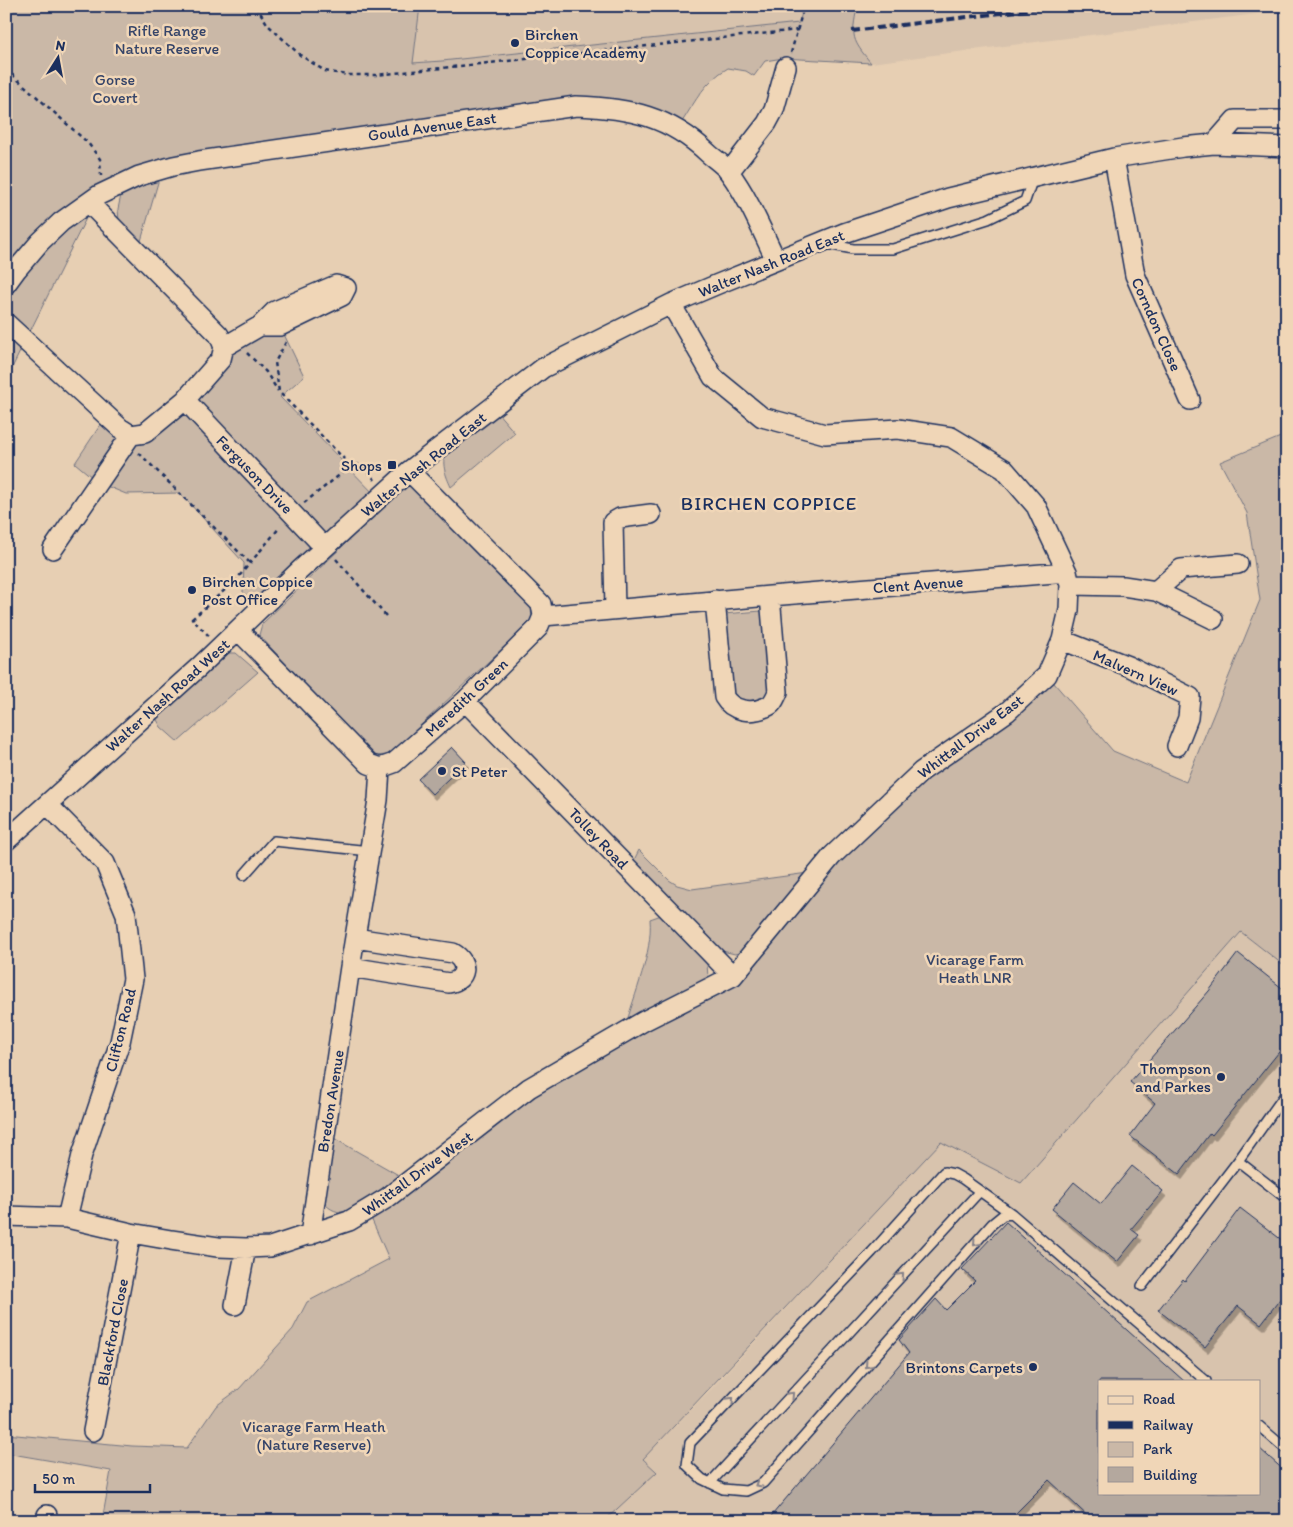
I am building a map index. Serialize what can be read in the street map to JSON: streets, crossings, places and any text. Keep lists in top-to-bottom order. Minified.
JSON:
{"streets":{"street":["Gould Avenue East","Walter Nash Road East","Corndon Close","Ferguson Drive","Clent Avenue","Malvern View","Walter Nash Road West","Meredith Green","Whittall Drive East","Tolley Road","Clifton Road","Bredon Avenue","Whittall Drive West","Blackford Close"]},"crossings":[["Gould Avenue East","Walter Nash Road East"],["Walter Nash Road East","Corndon Close"],["Walter Nash Road East","Ferguson Drive"],["Walter Nash Road East","Walter Nash Road West"],["Walter Nash Road East","Whittall Drive East"],["Ferguson Drive","Walter Nash Road West"],["Clent Avenue","Meredith Green"],["Clent Avenue","Whittall Drive East"],["Malvern View","Whittall Drive East"],["Walter Nash Road West","Clifton Road"],["Meredith Green","Tolley Road"],["Meredith Green","Bredon Avenue"],["Whittall Drive East","Tolley Road"],["Whittall Drive East","Whittall Drive West"],["Tolley Road","Whittall Drive West"],["Clifton Road","Whittall Drive West"],["Bredon Avenue","Whittall Drive West"],["Whittall Drive West","Blackford Close"]],"districts":["BIRCHEN COPPICE"],"parks":["Rifle Range Nature Reserve","Gorse Covert","Vicarage Farm Heath LNR","Vicarage Farm Heath (Nature Reserve)"],"places":{"other":["Birchen Coppice Academy","Birchen Coppice Post Office","St Peter","Thompson and Parkes","Brintons Carpets"],"transit":["Shops"]},"legend":["Road","Railway","Park","Building"],"scale_bar":"50 m","north":"top"}
